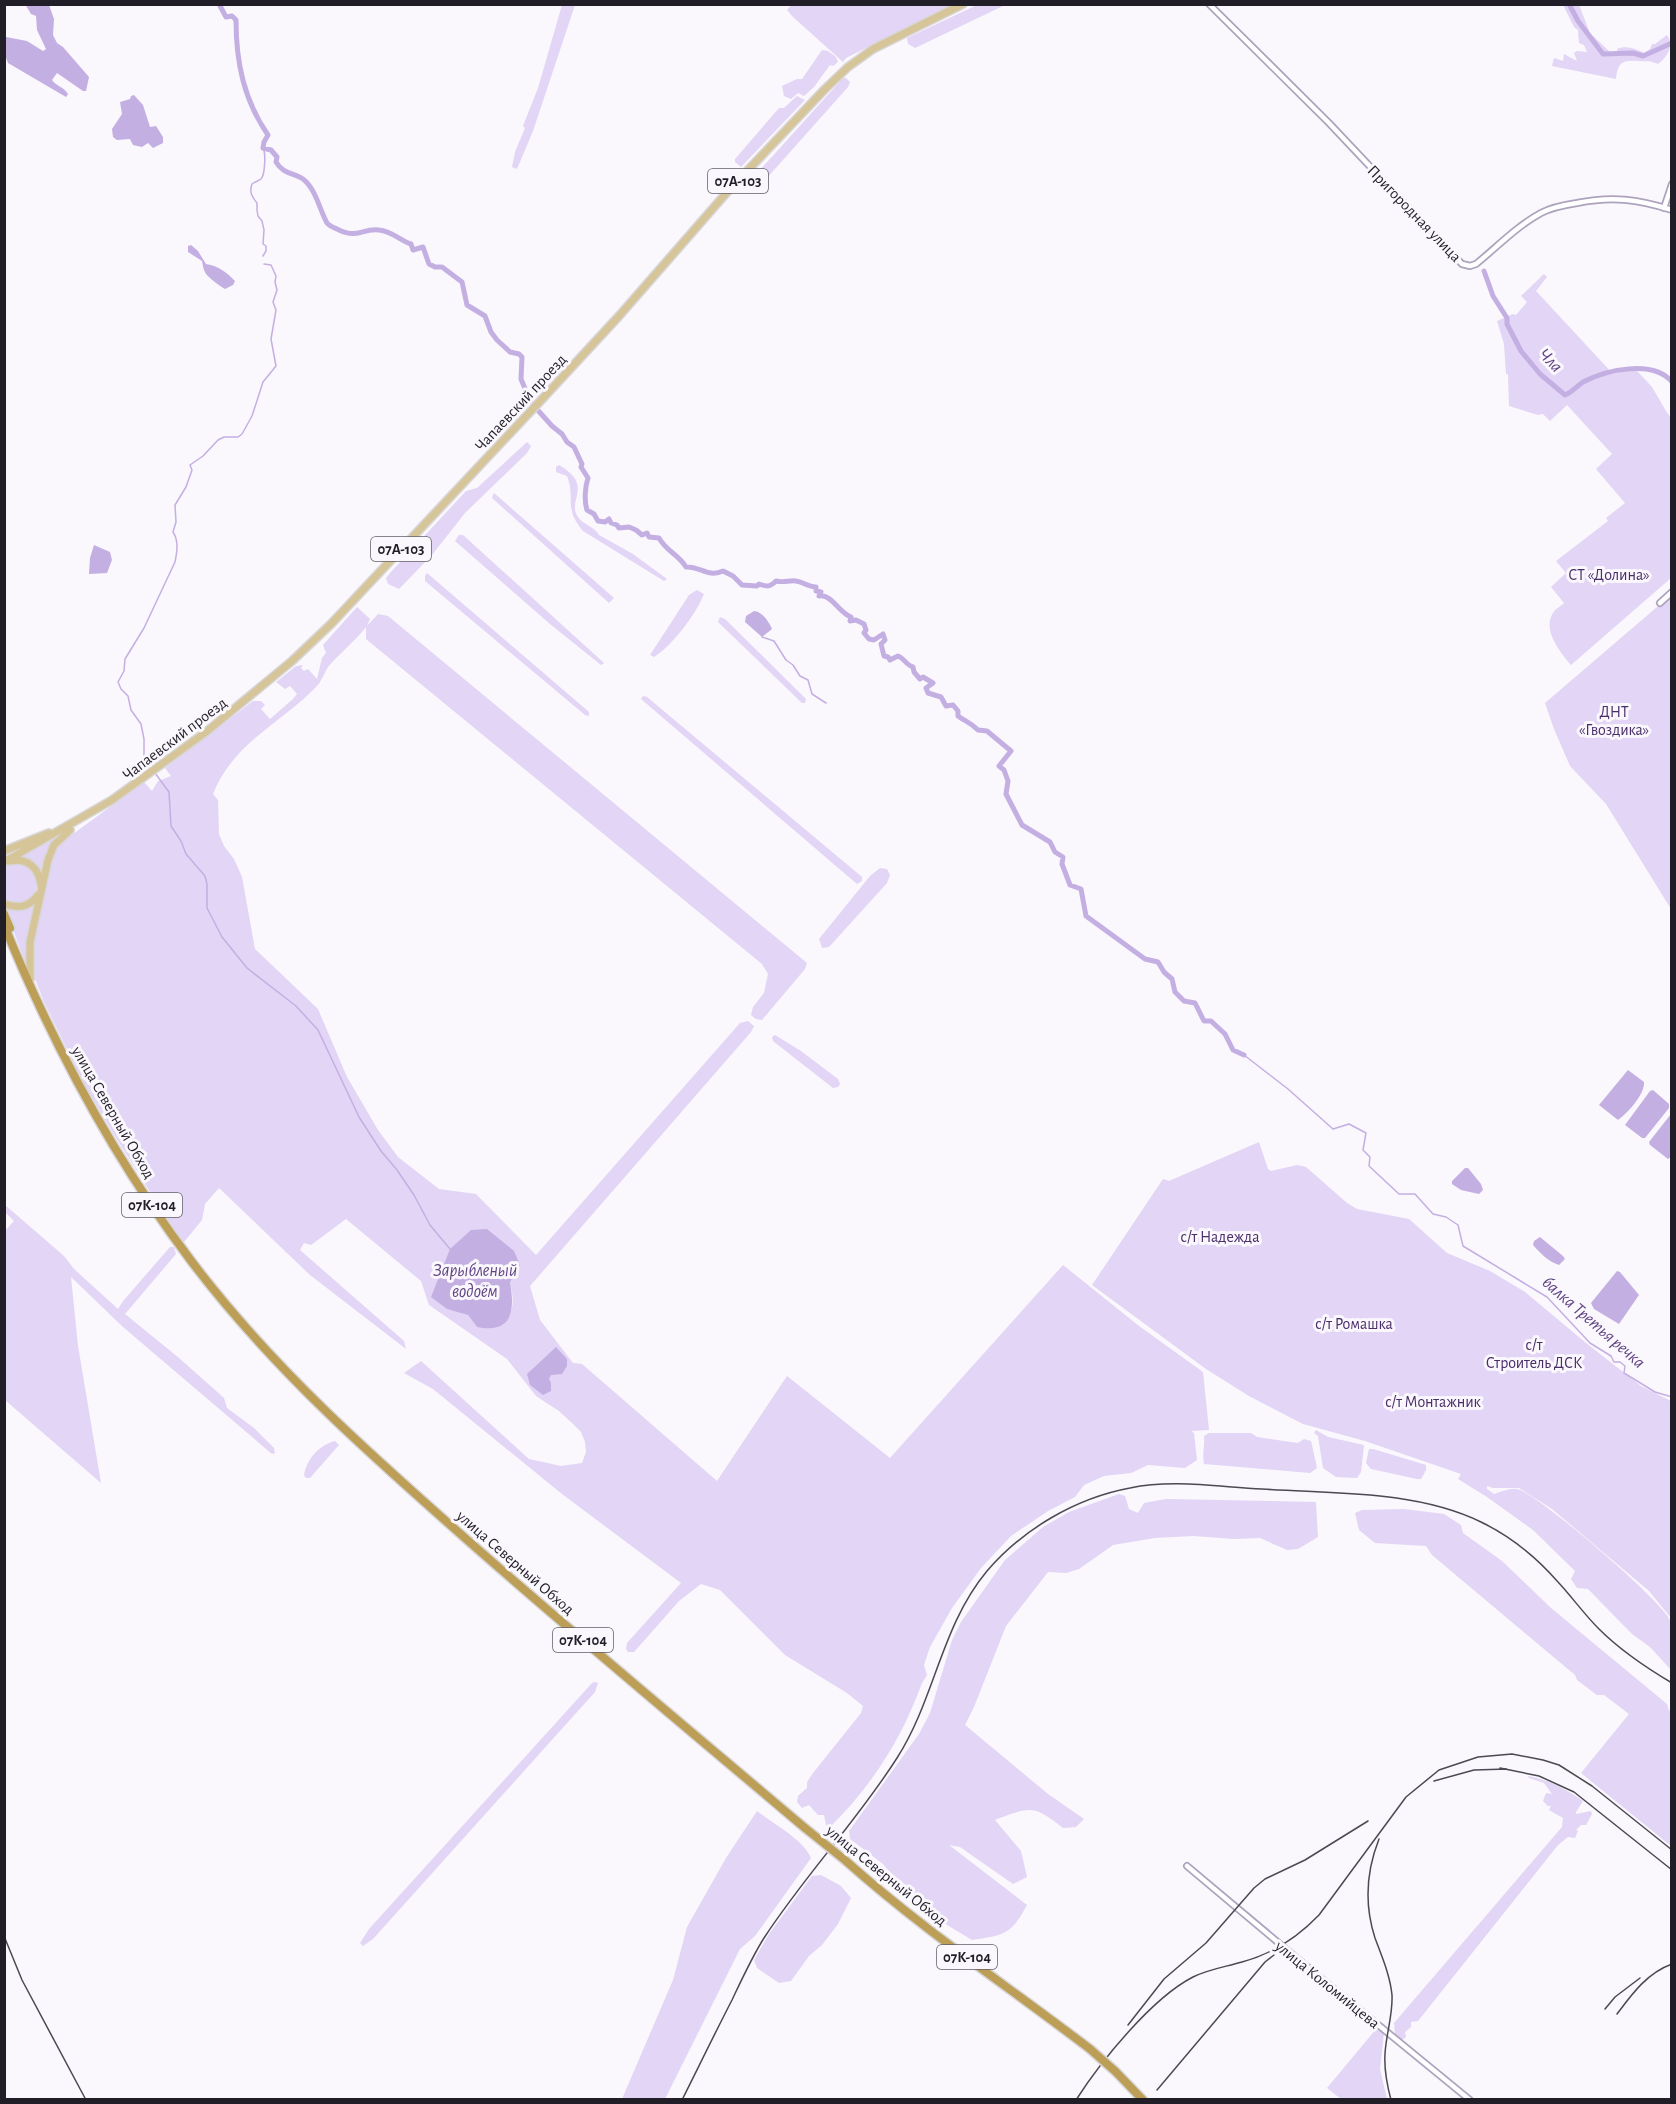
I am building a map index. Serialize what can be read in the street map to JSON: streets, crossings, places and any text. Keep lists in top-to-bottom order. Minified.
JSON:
{"streets":{"highway":["улица Северный Обход","07К-104"],"main road":["07А-103","Чапаевский проезд"],"street":["Пригородная улица","улица Коломийцева"]},"crossings":[["07А-103","Чапаевский проезд"],["улица Северный Обход","07К-104"]],"water":["Чла","Зарыбленый водоём","балка Третья речка"],"parks":["СТ «Долина»","ДНТ «Гвоздика»","с/т Надежда","с/т Ромашка","с/т Строитель ДСК","с/т Монтажник"]}
